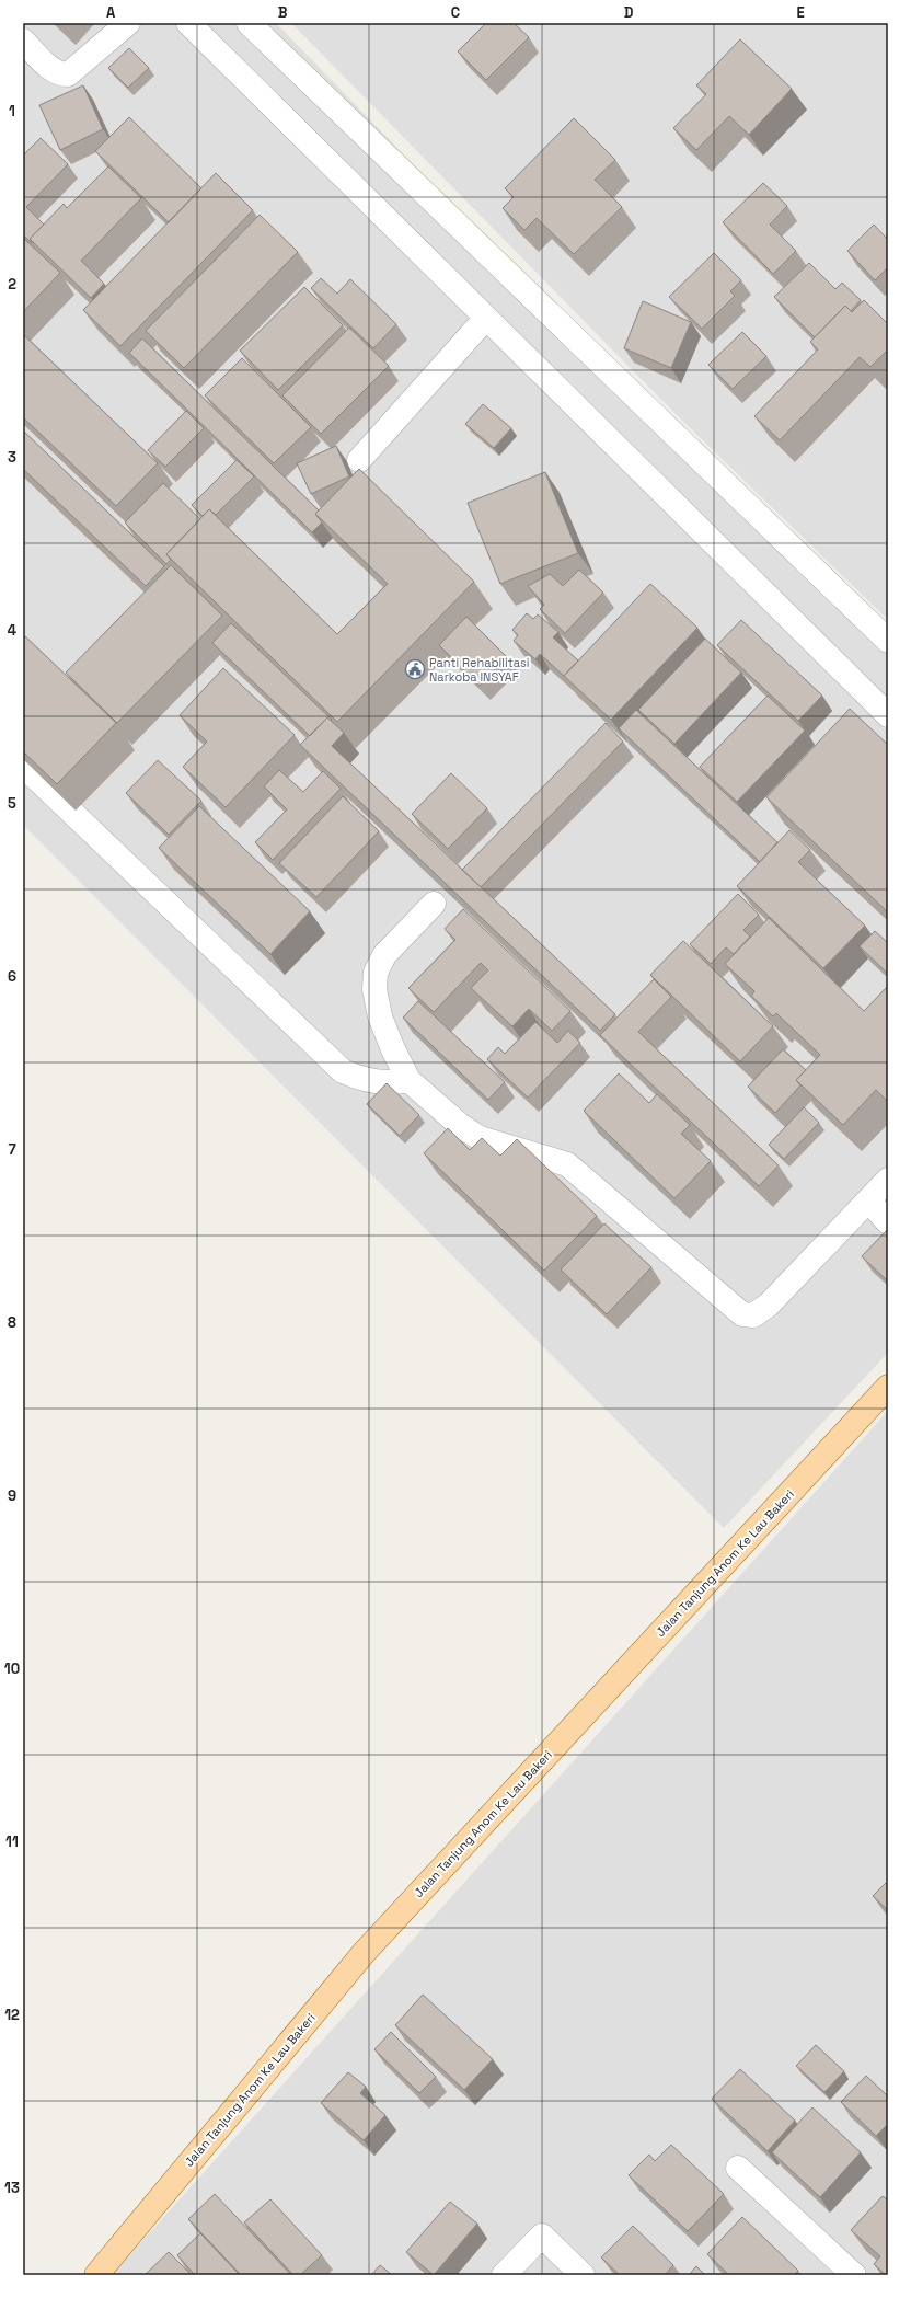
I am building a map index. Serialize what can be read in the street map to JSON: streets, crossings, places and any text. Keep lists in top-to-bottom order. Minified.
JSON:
{"streets":{"main road":["Jalan Tanjung Anom Ke Lau Bakeri"]},"places":{"public building":["Panti Rehabilitasi Narkoba INSYAF"]},"grid":{"columns":["A","B","C","D","E"],"rows":["1","2","3","4","5","6","7","8","9","10","11","12","13"]}}
